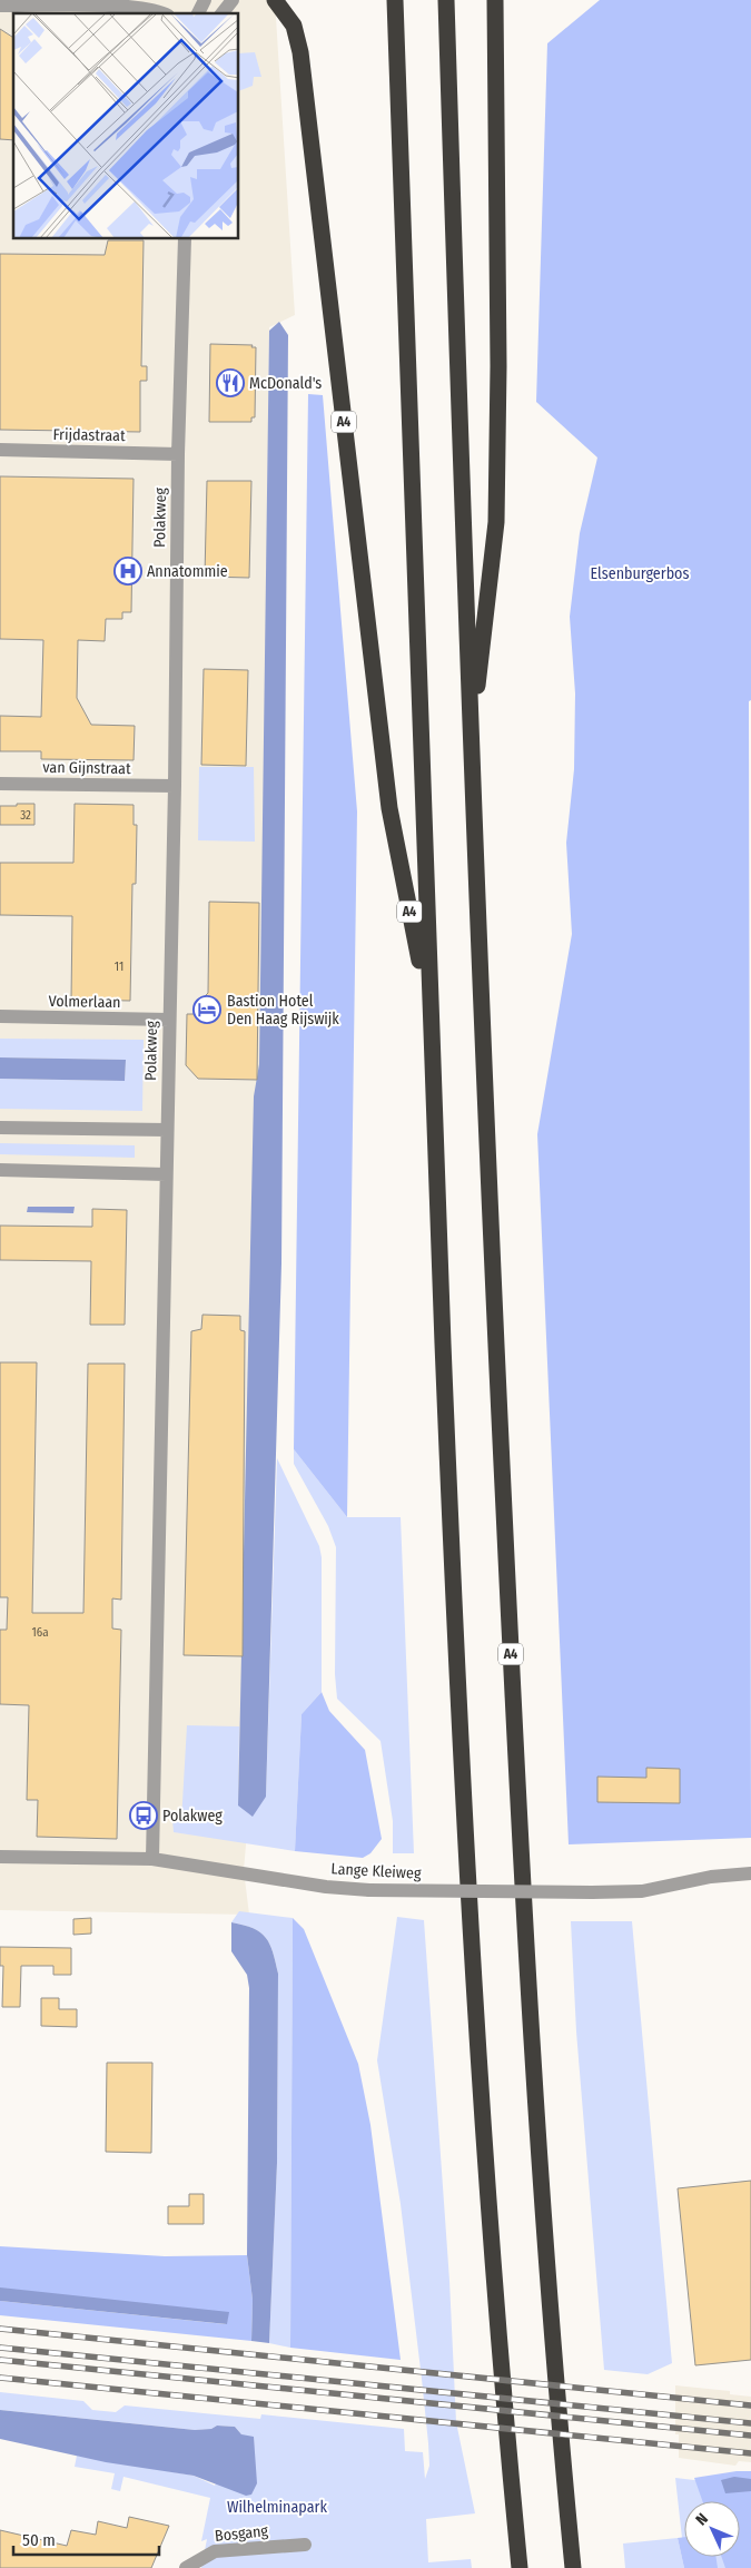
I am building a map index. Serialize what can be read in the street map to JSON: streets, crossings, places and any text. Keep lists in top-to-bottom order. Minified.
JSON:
{"streets":{"highway":["A4"],"street":["Frijdastraat","Polakweg","van Gijnstraat","Volmerlaan","Lange Kleiweg","Bosgang"]},"crossings":[["Frijdastraat","Polakweg"],["Polakweg","van Gijnstraat"],["Polakweg","Volmerlaan"],["Polakweg","Lange Kleiweg"]],"parks":["Elsenburgerbos","Wilhelminapark"],"places":{"restaurant":["McDonald's"],"hospital":["Annatommie"],"hotel":["Bastion Hotel Den Haag Rijswijk"],"bus stop":["Polakweg"]},"house_numbers":["32","11","16a"],"scale_bar":"50 m","north":"top left"}
